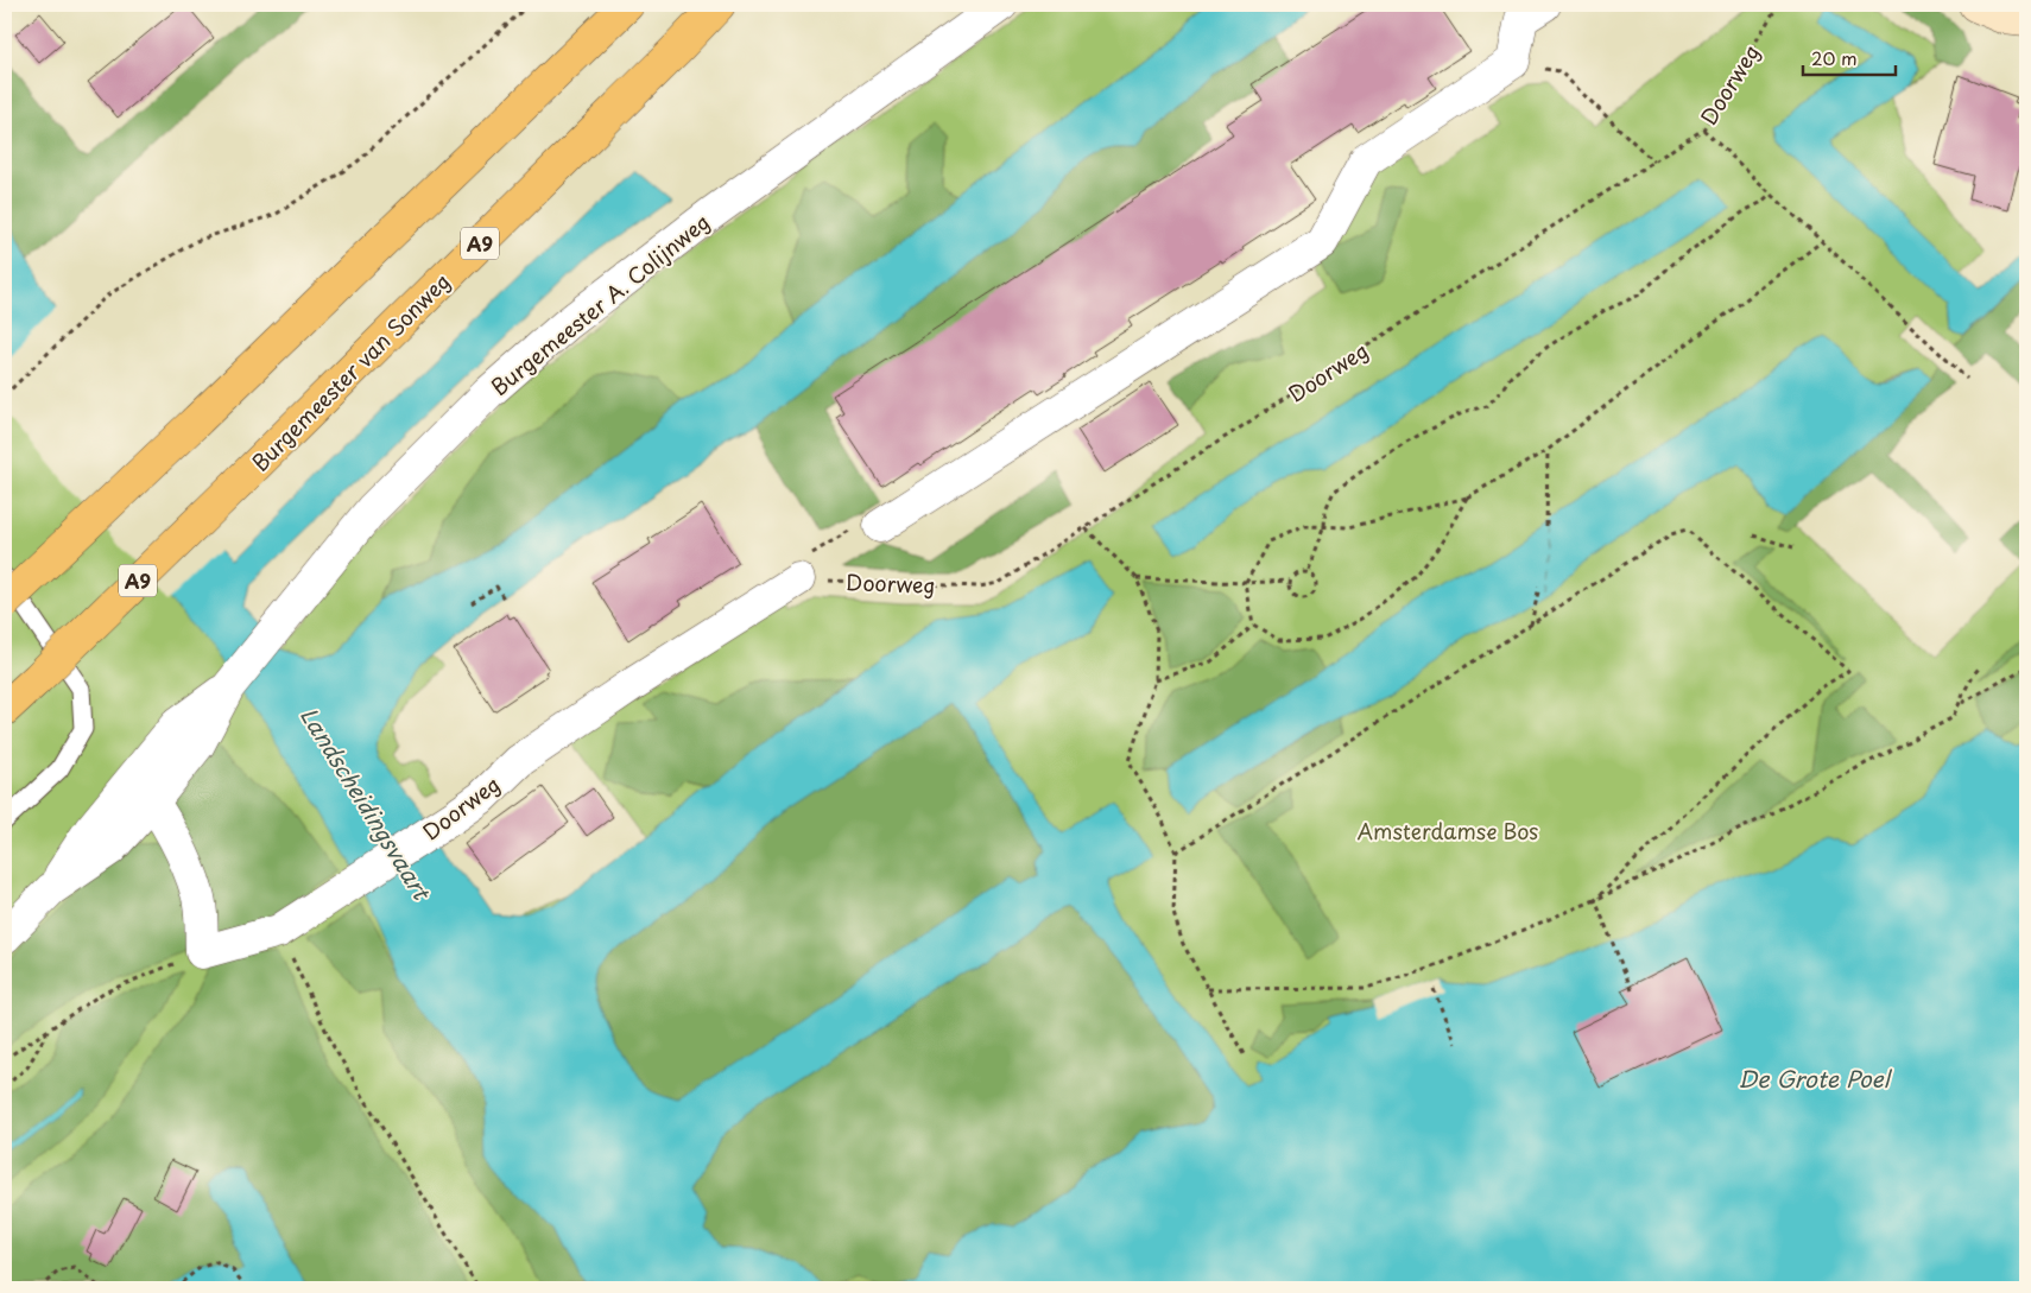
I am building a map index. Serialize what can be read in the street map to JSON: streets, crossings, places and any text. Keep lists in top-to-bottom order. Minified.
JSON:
{"streets":{"highway":["A9","Burgemeester van Sonweg"],"street":["Doorweg","Burgemeester A. Colijnweg"]},"water":["Landscheidingsvaart","De Grote Poel"],"parks":["Amsterdamse Bos"],"scale_bar":"20 m"}
